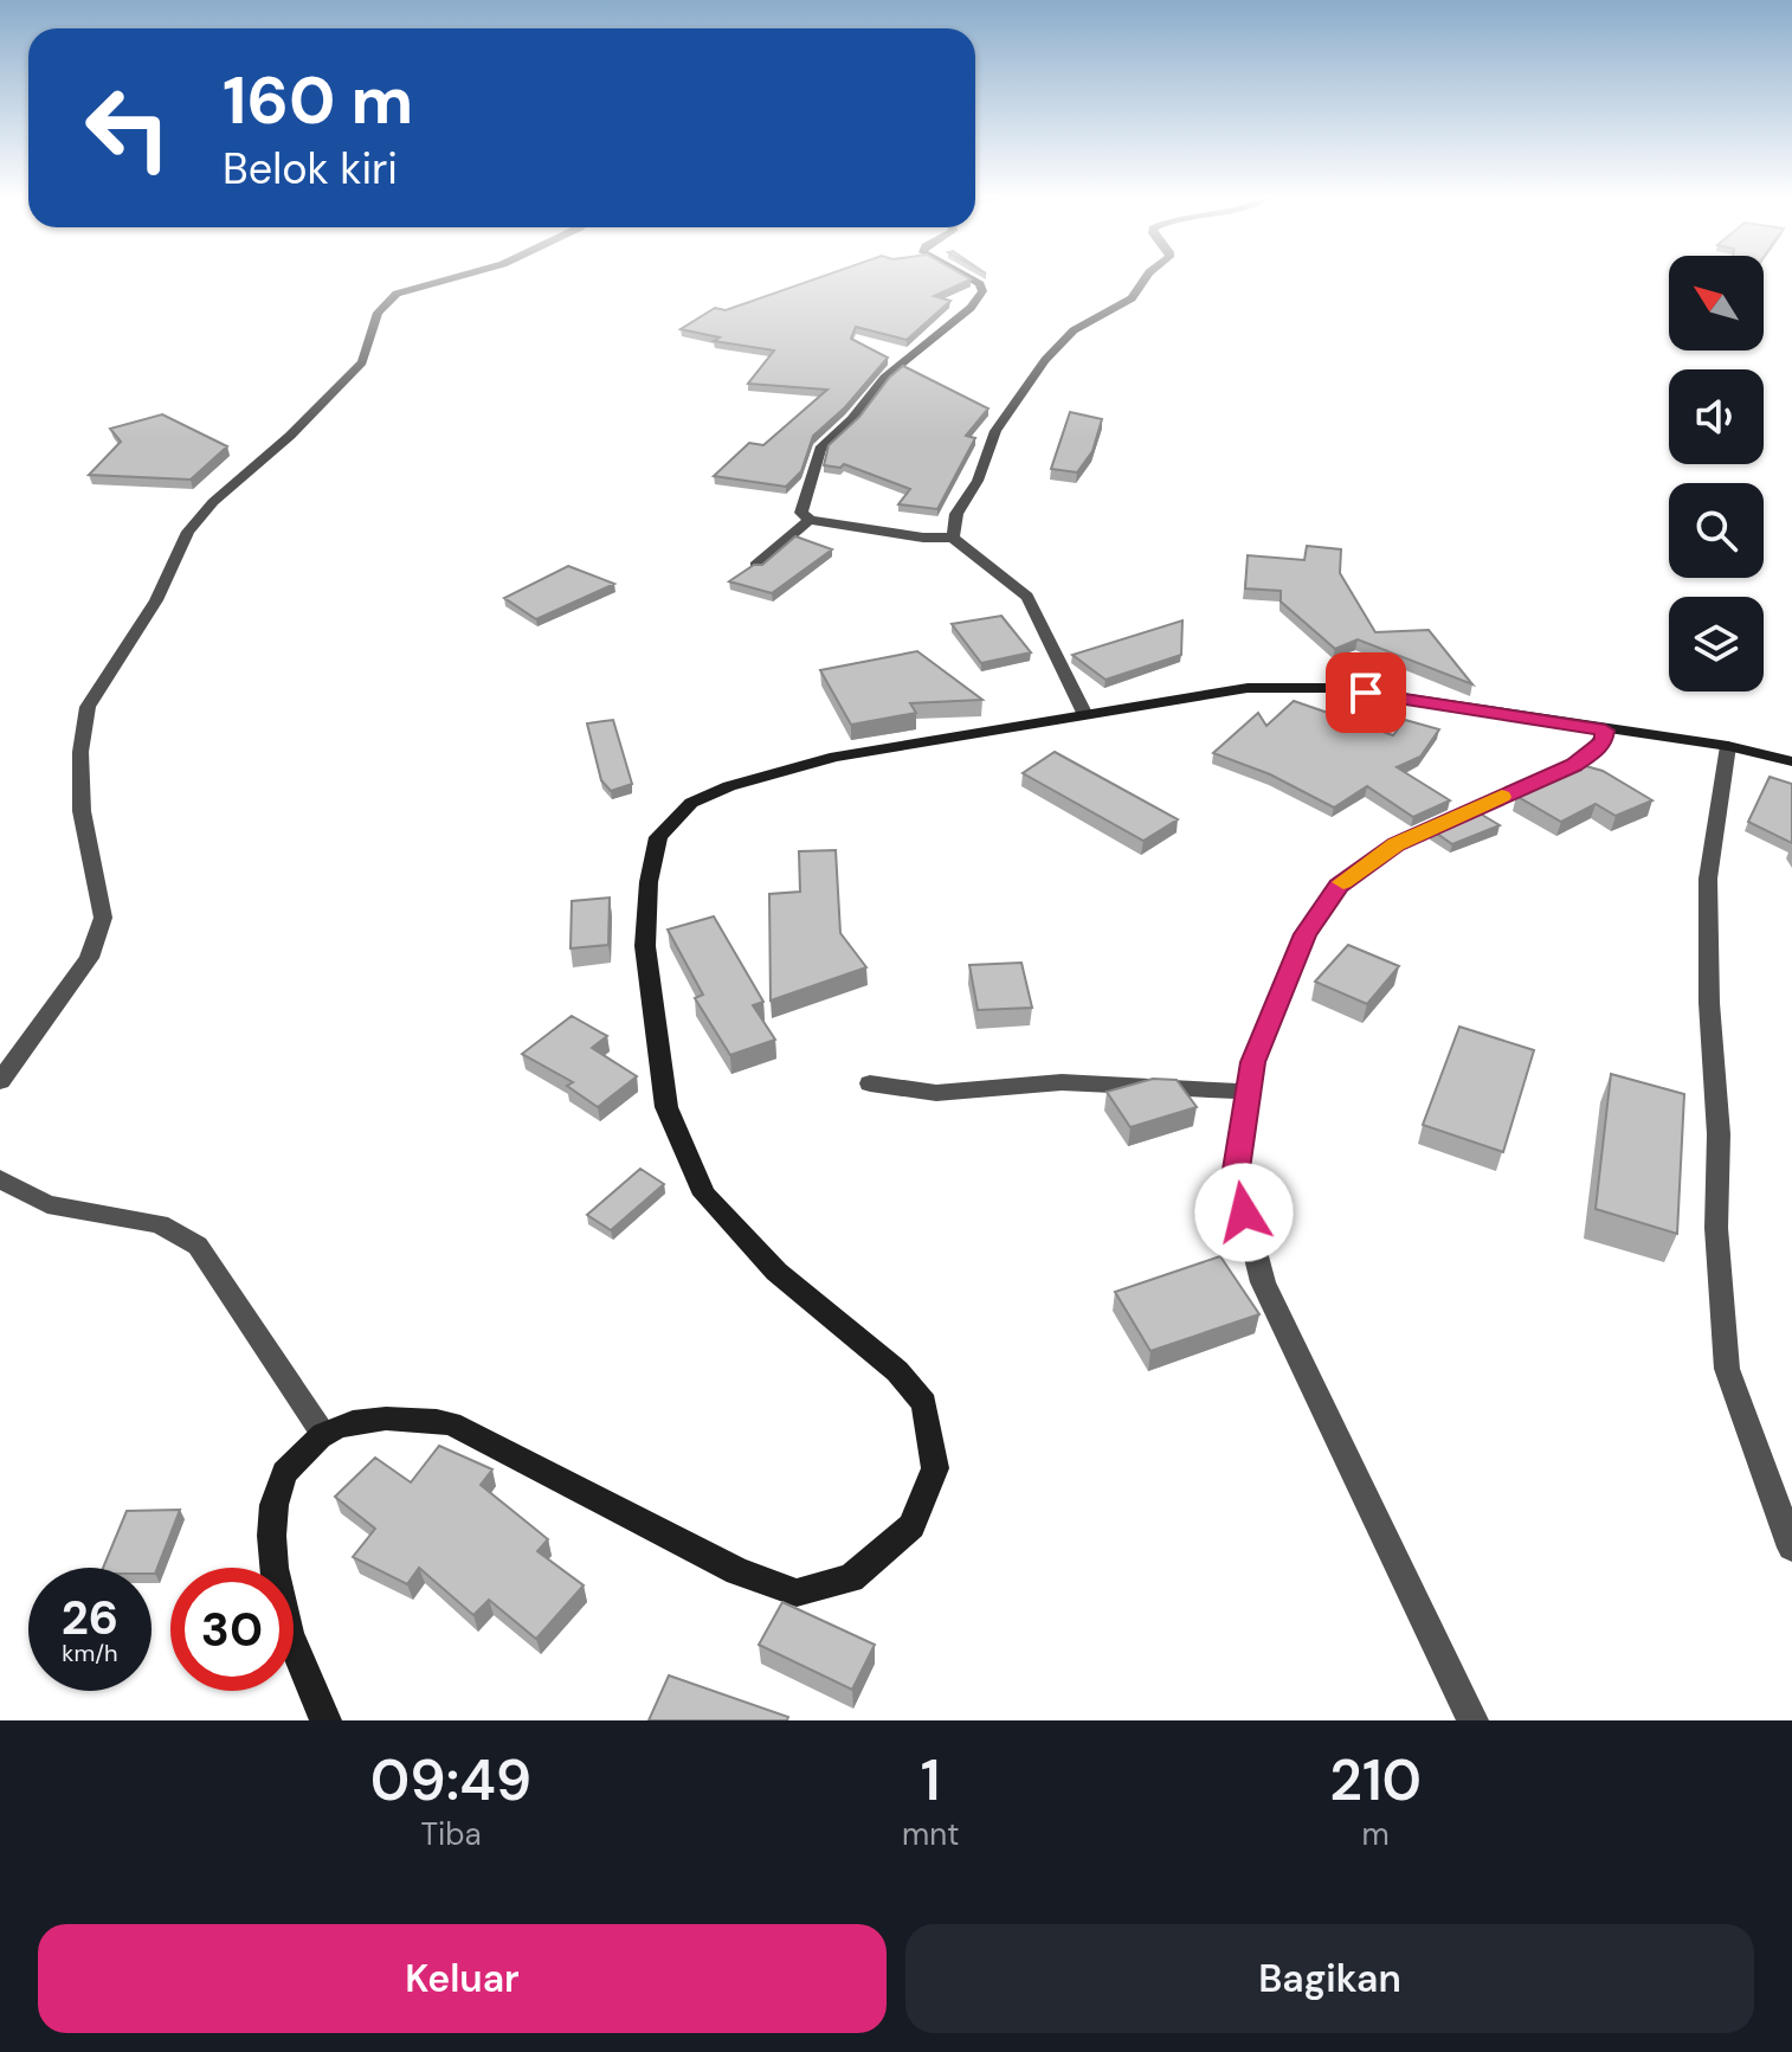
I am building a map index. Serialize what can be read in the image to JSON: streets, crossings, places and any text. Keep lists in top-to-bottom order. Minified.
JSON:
{"north":"top left","page":{"turn":["160 m","Belok kiri"],"speed":"26 km/h","limit":"30","eta":["09:49","Tiba","1","mnt","210","m"],"buttons":["Keluar","Bagikan"]}}
